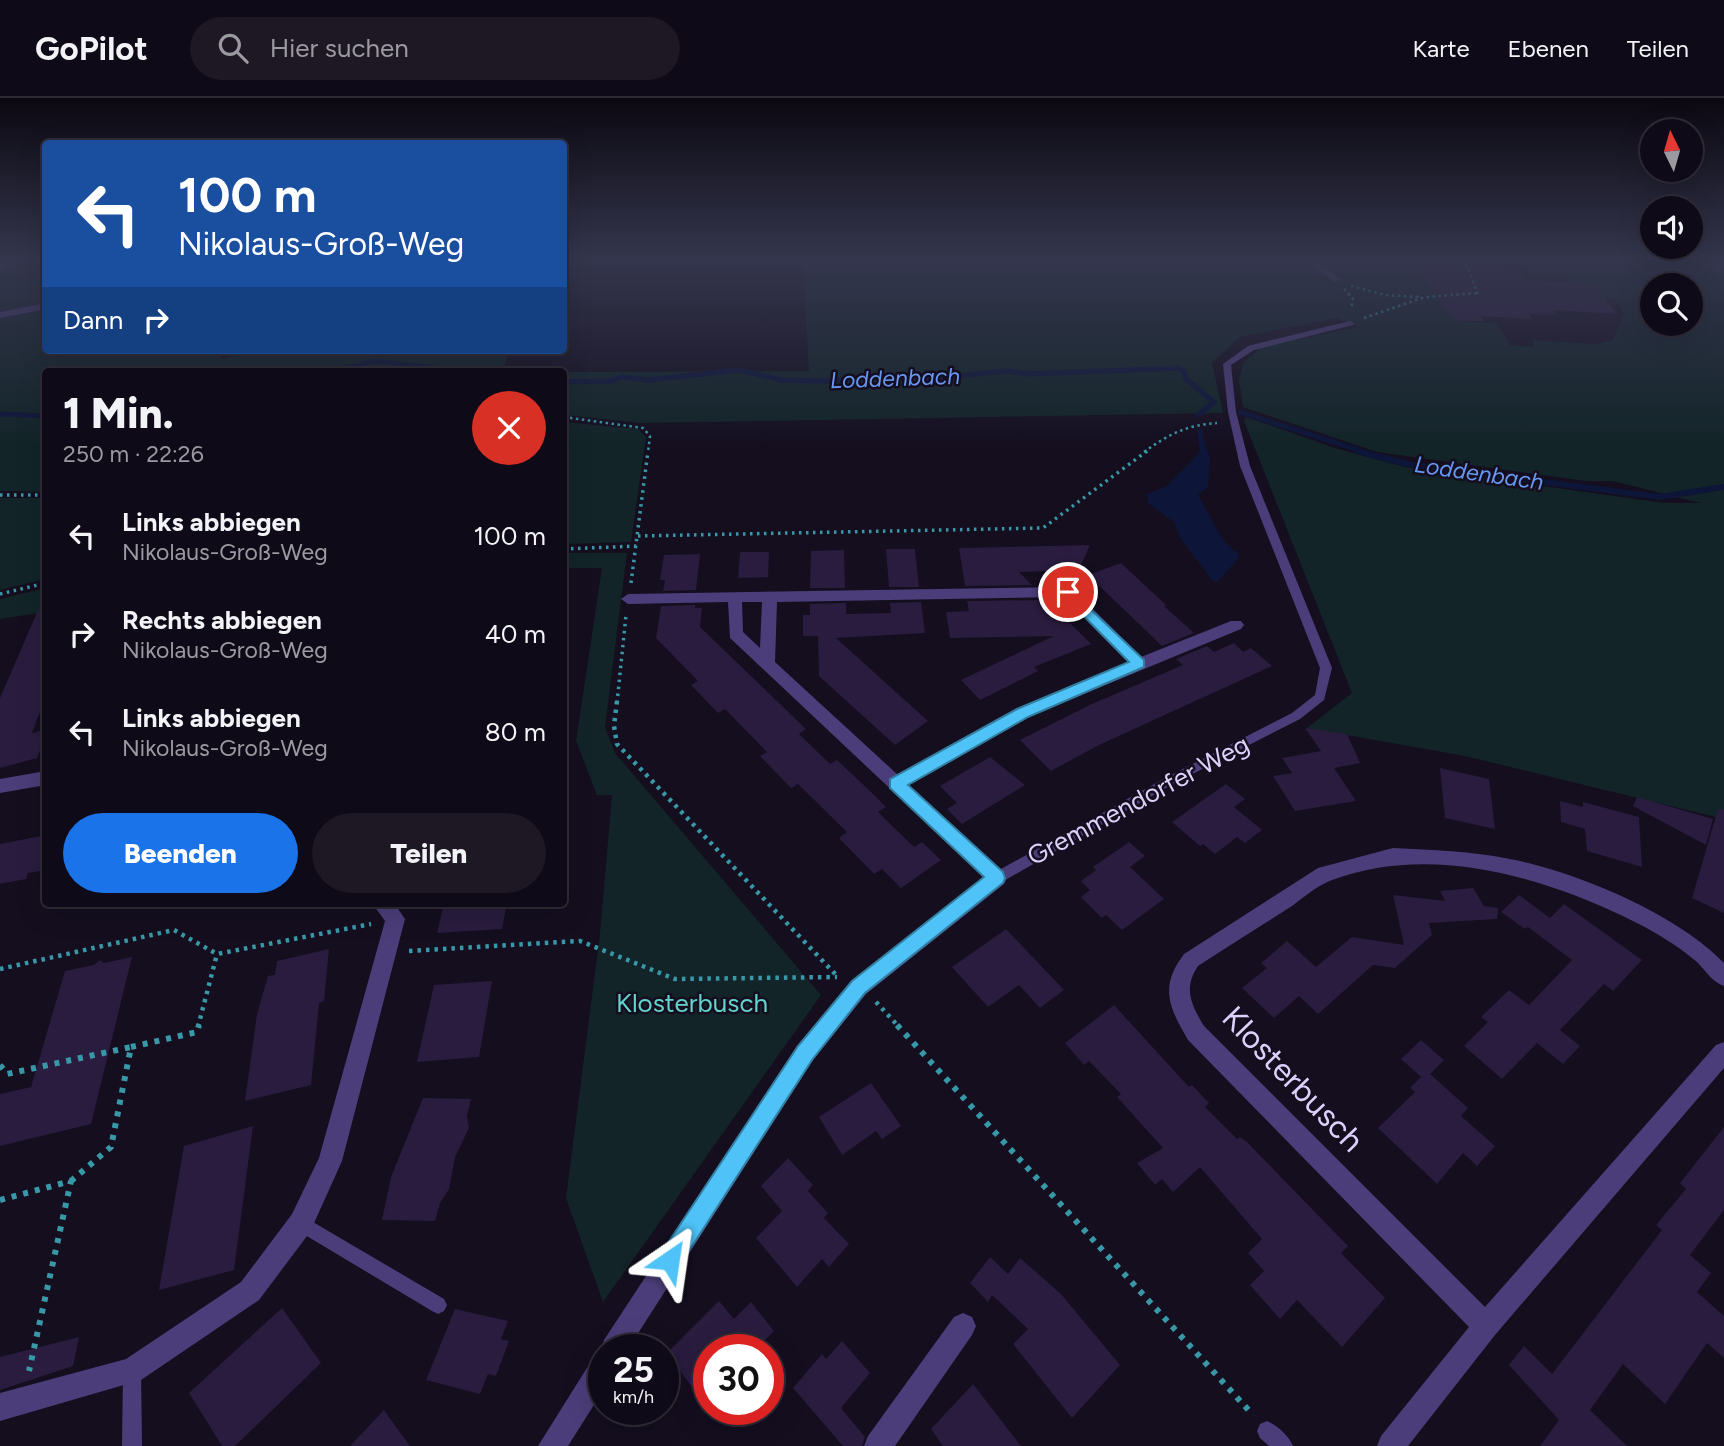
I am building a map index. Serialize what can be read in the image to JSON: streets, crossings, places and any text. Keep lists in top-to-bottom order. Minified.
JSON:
{"streets":{"street":["Gremmendorfer Weg","Klosterbusch"]},"water":["Loddenbach"],"parks":["Klosterbusch"],"north":"top","page":{"header":"GoPilot","search":"Hier suchen","nav":["Karte","Ebenen","Teilen"],"turn":["100 m","Nikolaus-Groß-Weg"],"then":"Dann","heading":["1 Min.","250 m · 22:26"],"list":[{"name":"Links abbiegen","note":"Nikolaus-Groß-Weg","value":"100 m"},{"name":"Rechts abbiegen","note":"Nikolaus-Groß-Weg","value":"40 m"},{"name":"Links abbiegen","note":"Nikolaus-Groß-Weg","value":"80 m"}],"buttons":["Beenden","Teilen"],"speed":"25 km/h","limit":"30"}}
